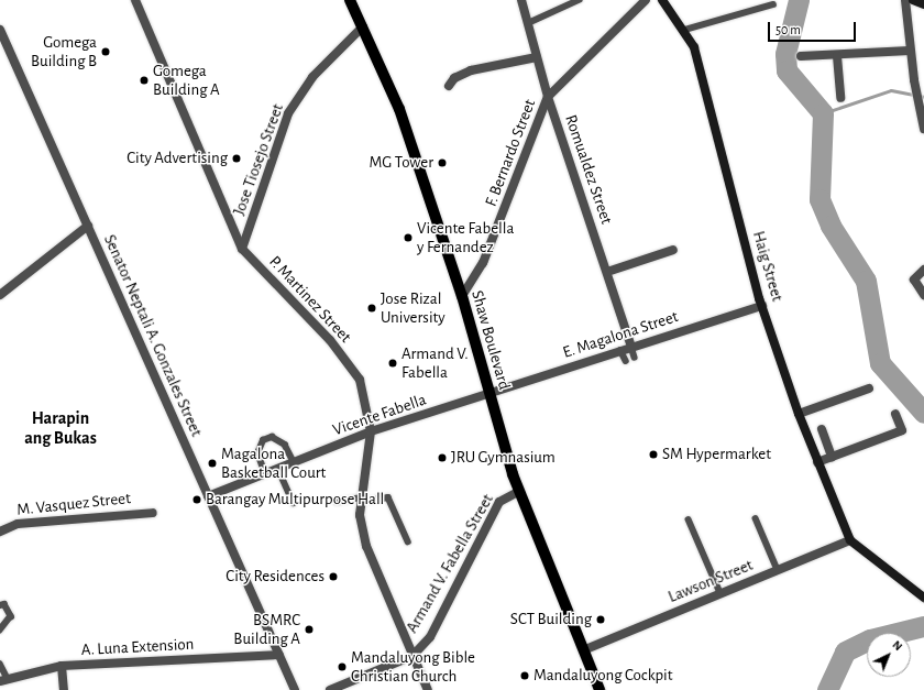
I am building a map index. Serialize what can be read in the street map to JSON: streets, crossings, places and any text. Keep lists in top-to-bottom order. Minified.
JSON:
{"streets":{"main road":["Haig Street","Shaw Boulevard"],"street":["F. Bernardo Street","Jose Tiosejo Street","Romualdez Street","P. Martinez Street","E. Magalona Street","Senator Neptali A. Gonzales Street","Vicente Fabella","M. Vasquez Street","Armand V. Fabella Street","Lawson Street","A. Luna Extension"]},"crossings":[["F. Bernardo Street","Romualdez Street"],["F. Bernardo Street","Shaw Boulevard"],["Jose Tiosejo Street","P. Martinez Street"],["Jose Tiosejo Street","Shaw Boulevard"],["Romualdez Street","E. Magalona Street"],["Haig Street","E. Magalona Street"],["Haig Street","Lawson Street"],["P. Martinez Street","Vicente Fabella"],["P. Martinez Street","Armand V. Fabella Street"],["E. Magalona Street","Shaw Boulevard"],["E. Magalona Street","Vicente Fabella"],["Senator Neptali A. Gonzales Street","Vicente Fabella"],["Senator Neptali A. Gonzales Street","A. Luna Extension"],["Shaw Boulevard","Vicente Fabella"],["Shaw Boulevard","Armand V. Fabella Street"],["Shaw Boulevard","Lawson Street"]],"districts":["Harapin ang Bukas"],"places":["Gomega Building B","Gomega Building A","City Advertising","MG Tower","Vicente Fabella y Fernandez","Jose Rizal University","Armand V. Fabella","SM Hypermarket","JRU Gymnasium","Magalona Basketball Court","Barangay Multipurpose Hall","City Residences","SCT Building","BSMRC Building A","Mandaluyong Bible Christian Church","Mandaluyong Cockpit"],"scale_bar":"50 m","north":"top right"}
